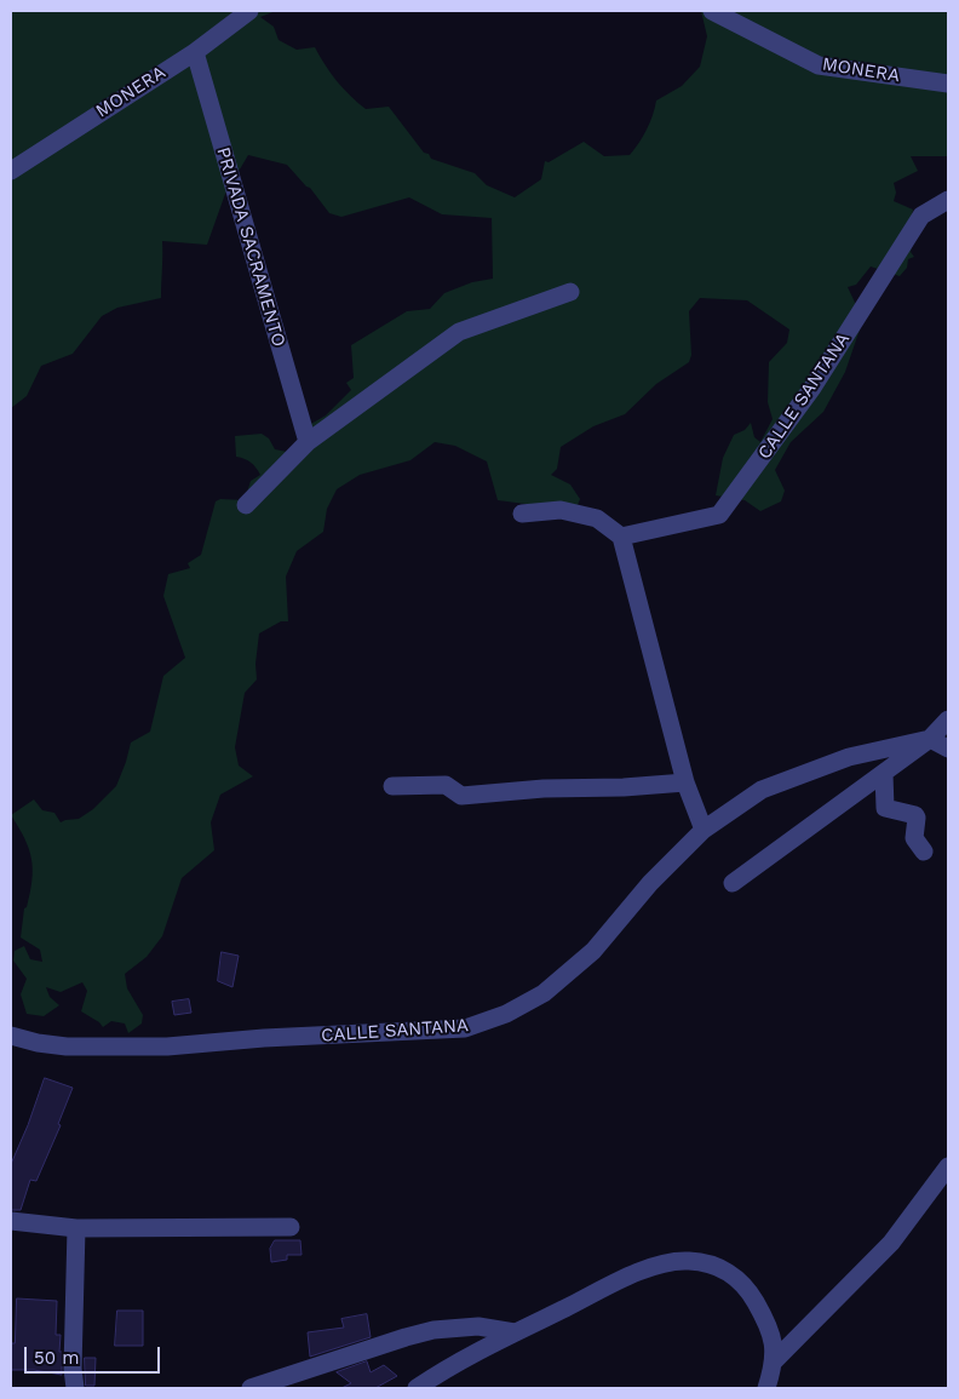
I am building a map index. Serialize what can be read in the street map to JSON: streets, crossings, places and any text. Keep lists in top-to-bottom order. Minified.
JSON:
{"streets":{"street":["MONERA","PRIVADA SACRAMENTO","CALLE SANTANA"]},"crossings":[["MONERA","PRIVADA SACRAMENTO"]],"scale_bar":"50 m"}
